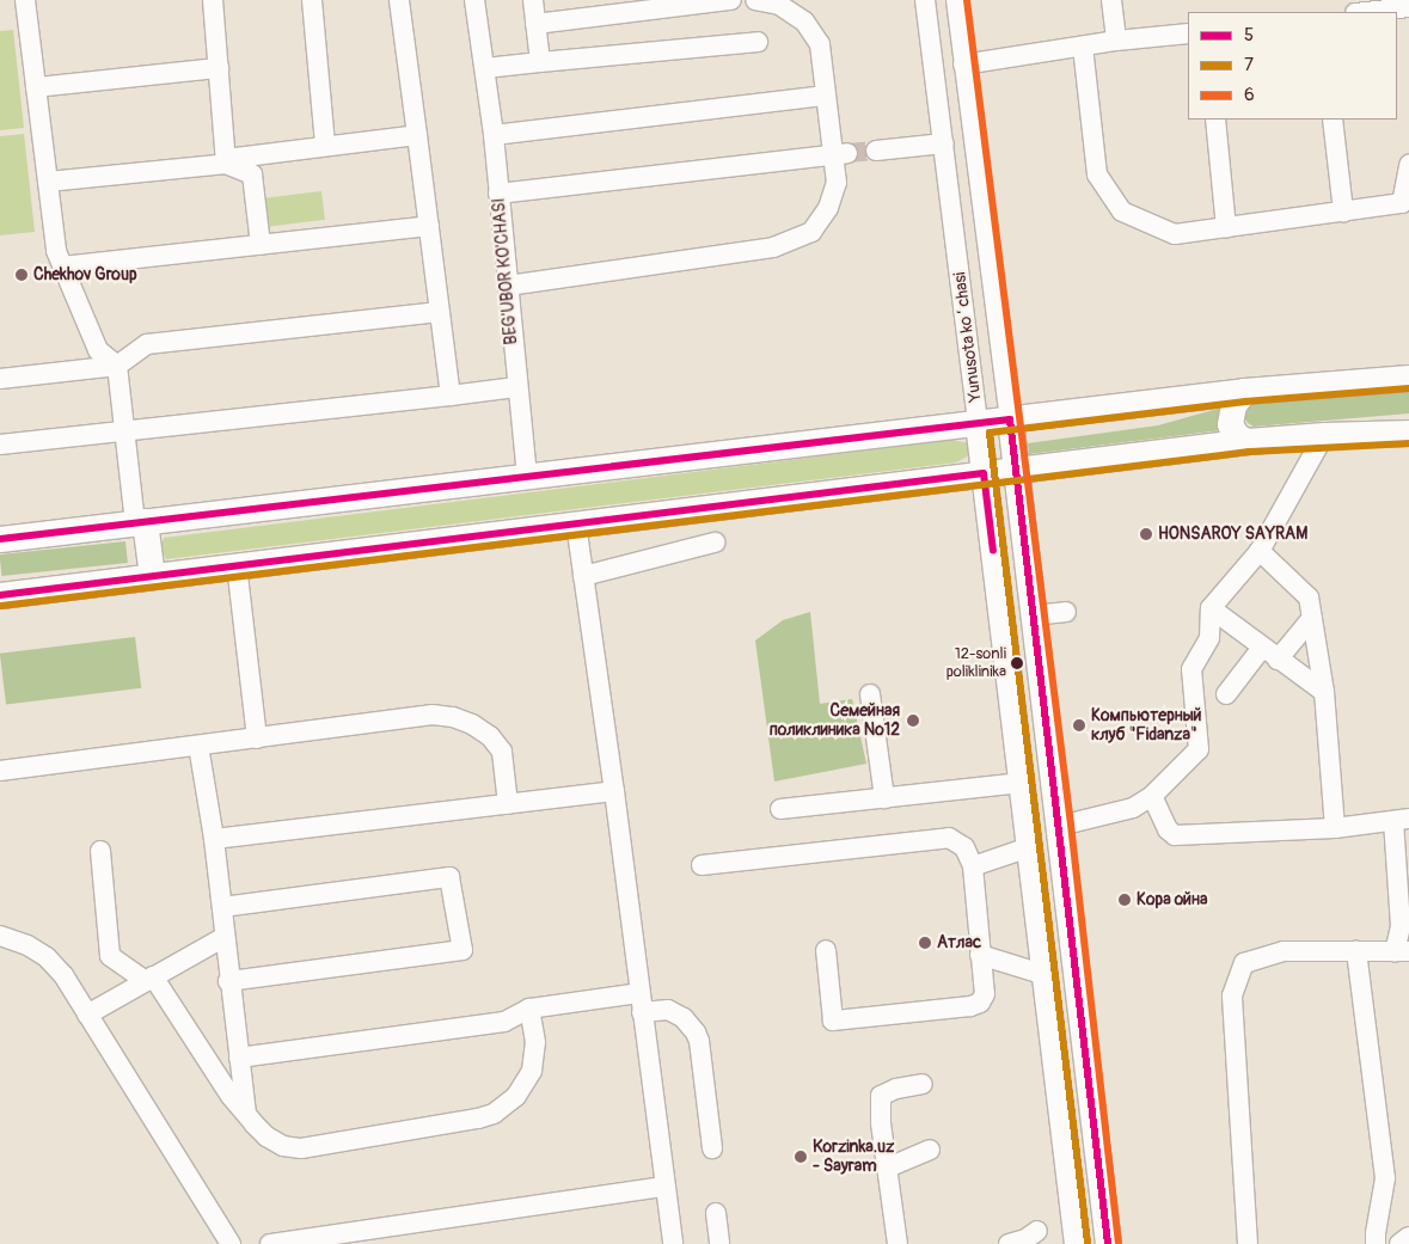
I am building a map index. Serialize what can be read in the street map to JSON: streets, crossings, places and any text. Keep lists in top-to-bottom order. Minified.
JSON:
{"streets":{"main road":["Yunusota koʻchasi"],"street":["BEG'UBOR KO'CHASI"]},"places":["Chekhov Group","HONSAROY SAYRAM","12-sonli poliklinika","Семейная поликлиника №12","Компьютерный клуб \"Fidanza\"","Кора ойна","Атлас","Korzinka.uz - Sayram"],"lines":["transit line 6","transit line 7","transit line 5"],"legend":["5","7","6"]}
